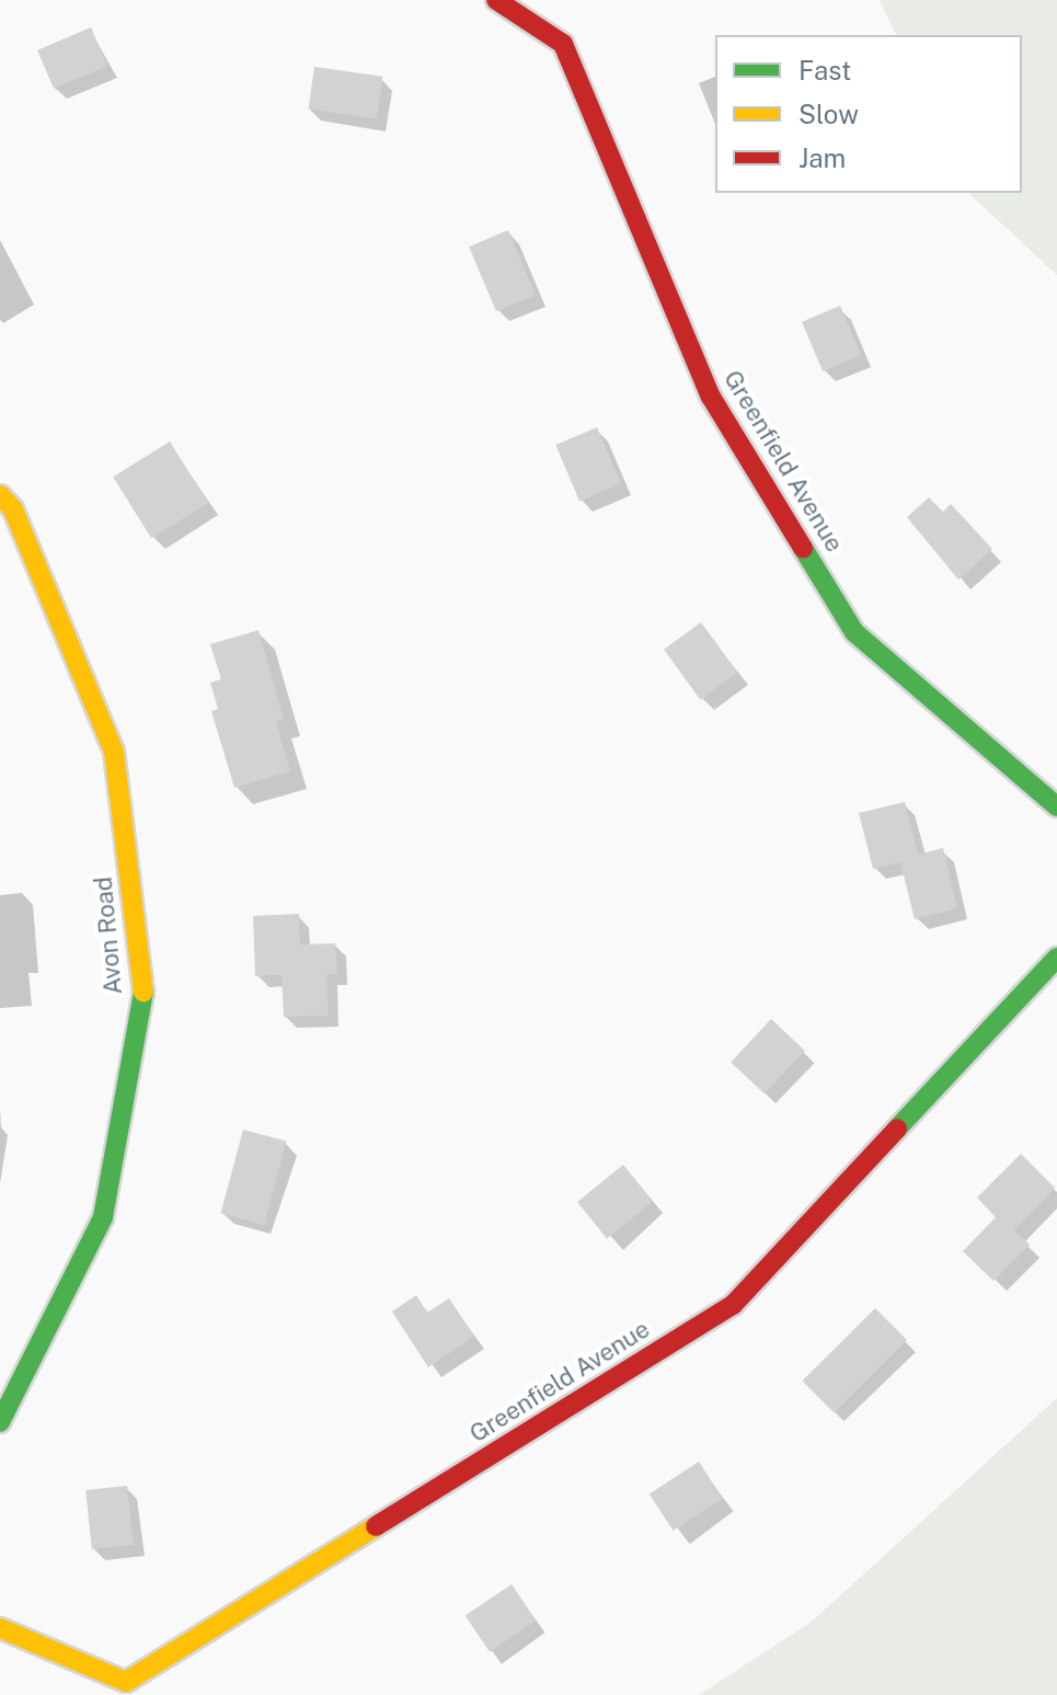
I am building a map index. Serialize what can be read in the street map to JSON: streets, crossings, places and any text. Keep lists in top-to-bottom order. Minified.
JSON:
{"streets":{"street":["Greenfield Avenue","Avon Road"]},"legend":["Fast","Slow","Jam"]}
